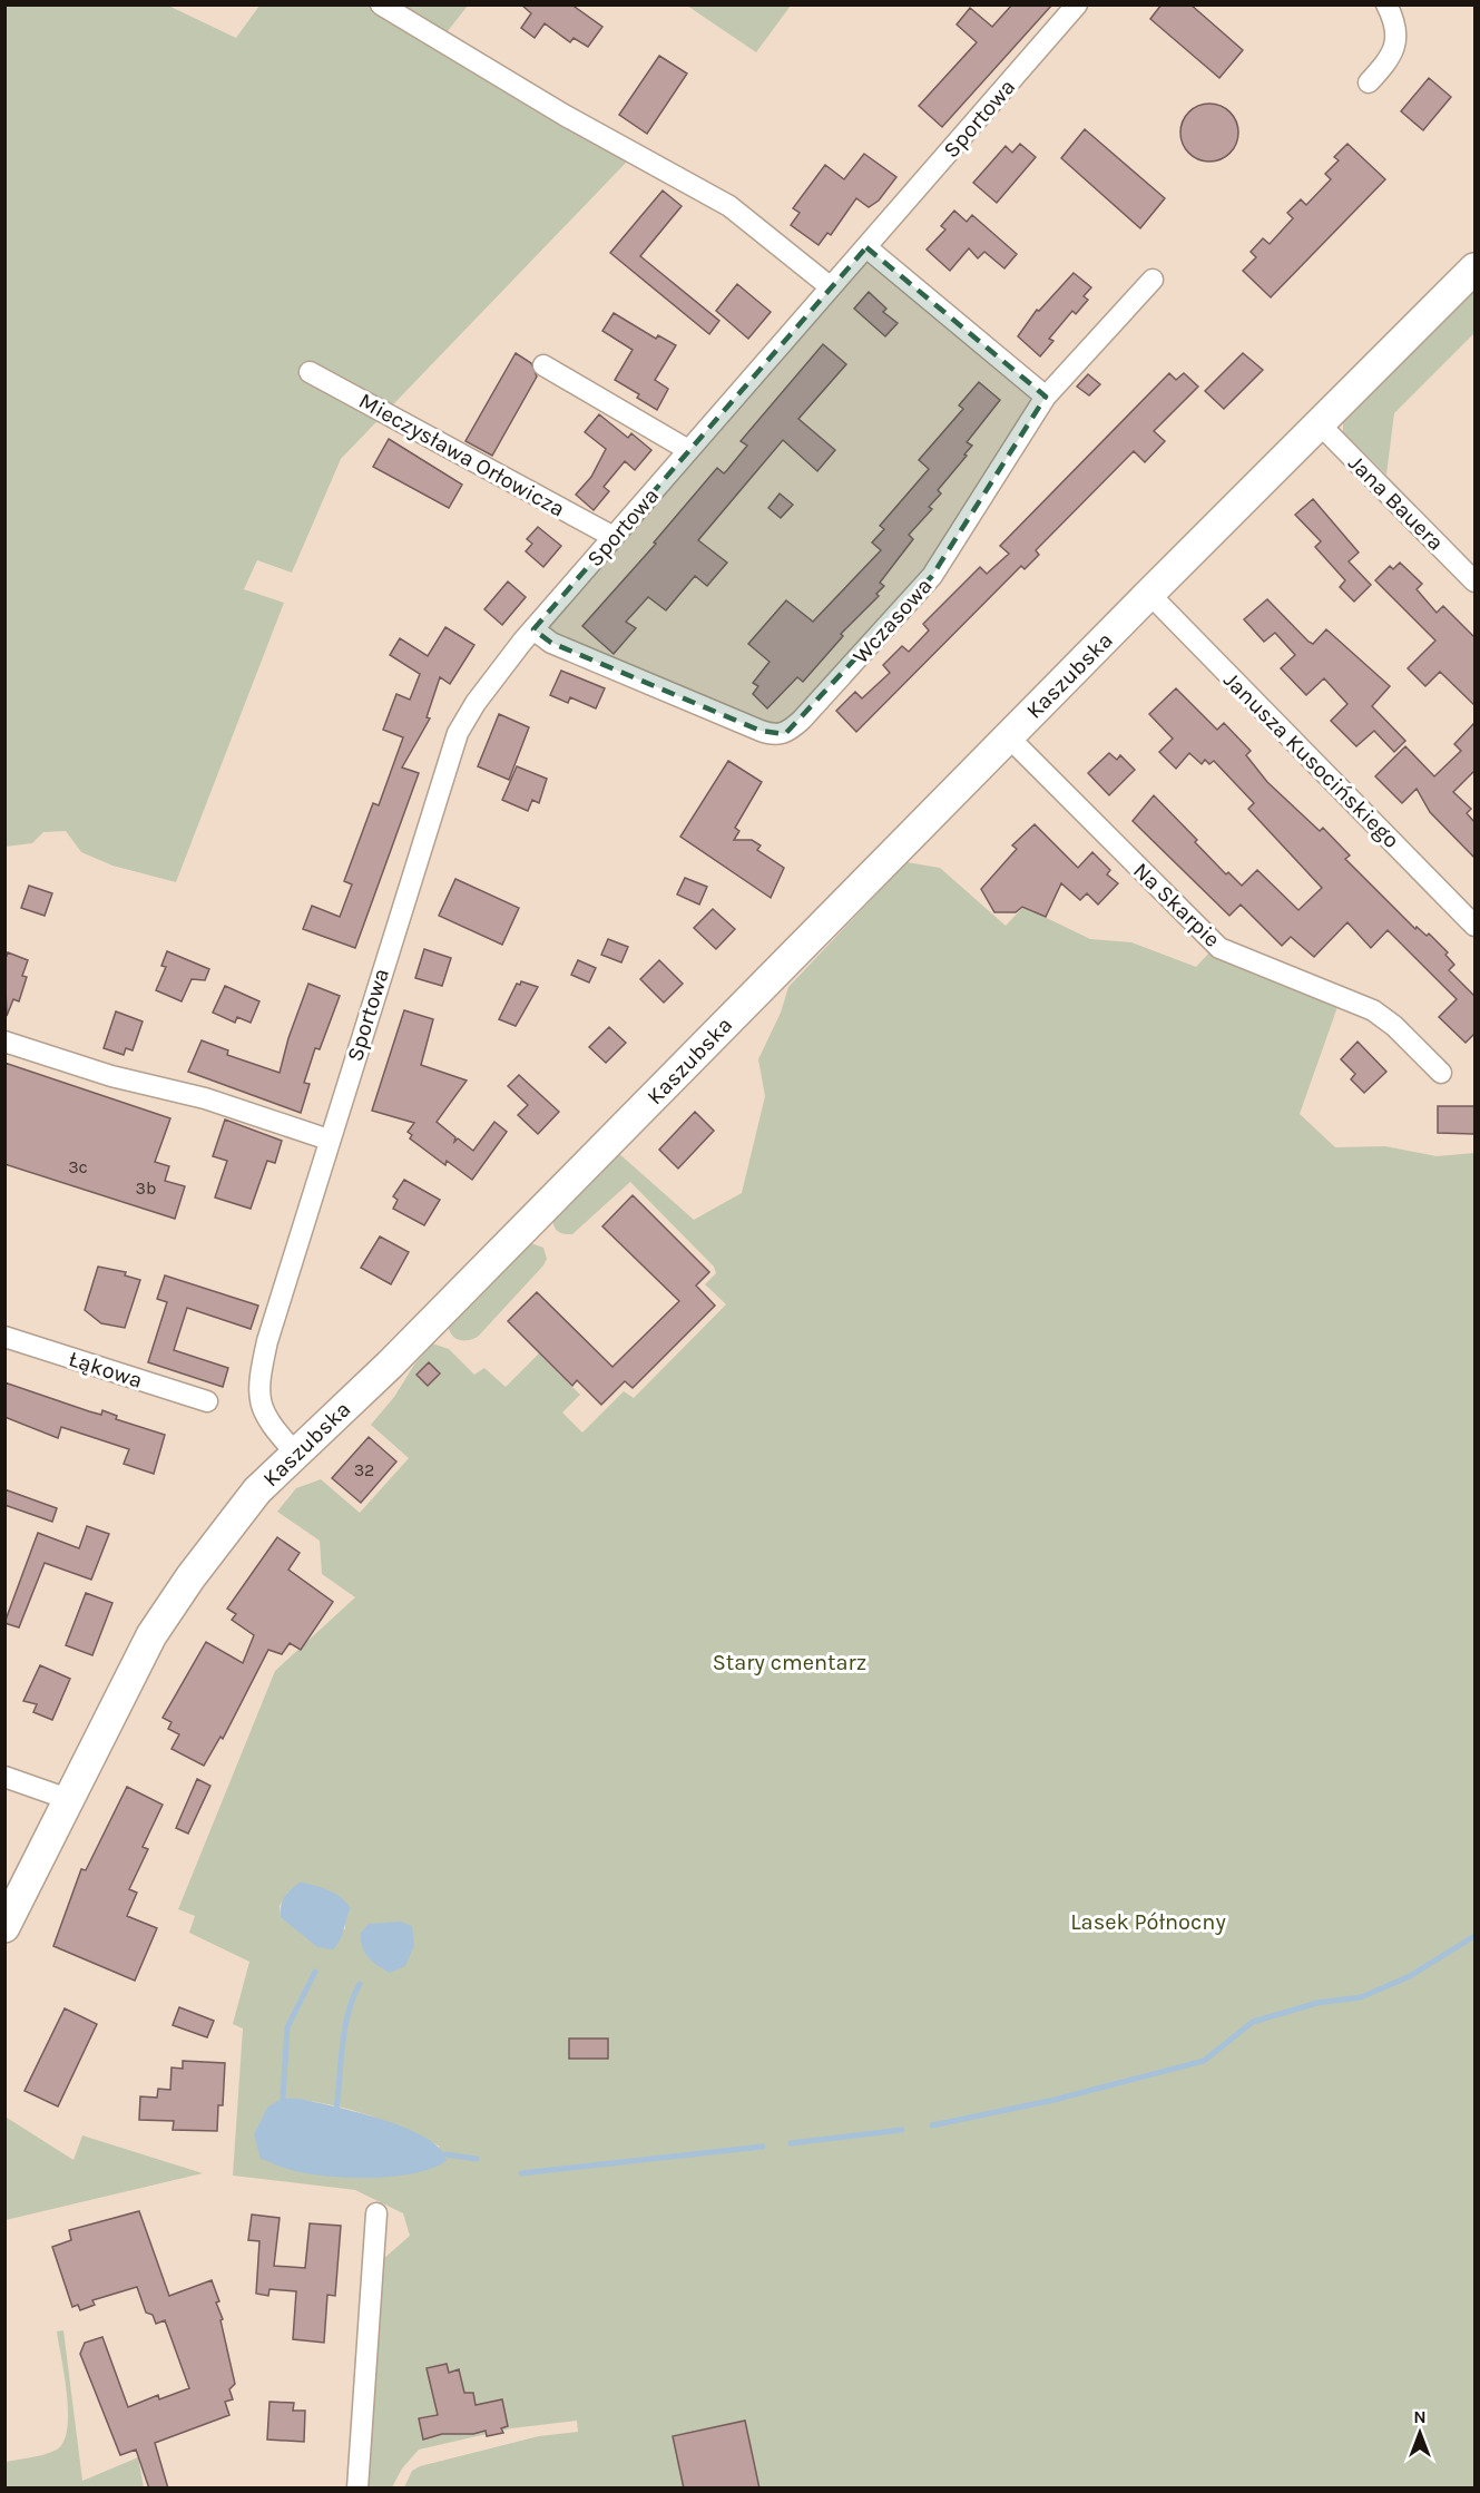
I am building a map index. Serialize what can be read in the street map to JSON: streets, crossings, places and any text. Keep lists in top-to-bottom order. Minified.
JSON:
{"streets":{"main road":["Kaszubska"],"street":["Sportowa","Mieczysława Orłowicza","Jana Bauera","Wczasowa","Janusza Kusocińskiego","Na Skarpie","Łąkowa"]},"crossings":[["Sportowa","Mieczysława Orłowicza"],["Sportowa","Wczasowa"],["Sportowa","Kaszubska"],["Jana Bauera","Kaszubska"],["Kaszubska","Janusza Kusocińskiego"],["Kaszubska","Na Skarpie"]],"parks":["Stary cmentarz","Lasek Północny"],"house_numbers":["3c","3b","32"],"north":"top"}
